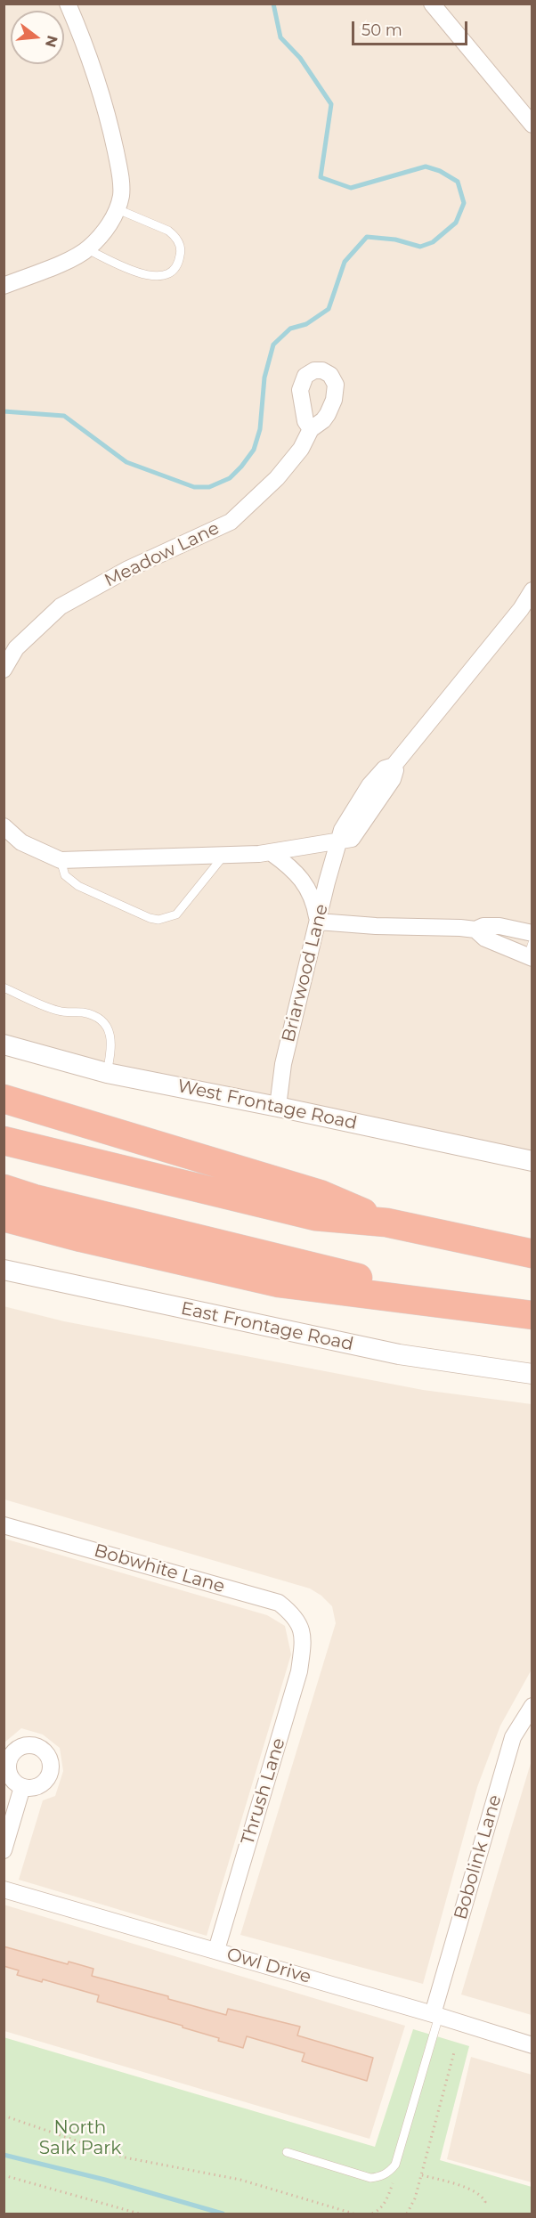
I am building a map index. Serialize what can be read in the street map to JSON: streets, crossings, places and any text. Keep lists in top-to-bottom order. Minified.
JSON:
{"streets":{"street":["Meadow Lane","Briarwood Lane","West Frontage Road","East Frontage Road","Bobwhite Lane","Thrush Lane","Bobolink Lane","Owl Drive"]},"crossings":[["Briarwood Lane","West Frontage Road"],["Bobwhite Lane","Thrush Lane"],["Thrush Lane","Owl Drive"],["Bobolink Lane","Owl Drive"]],"parks":["North Salk Park"],"scale_bar":"50 m","north":"right"}
